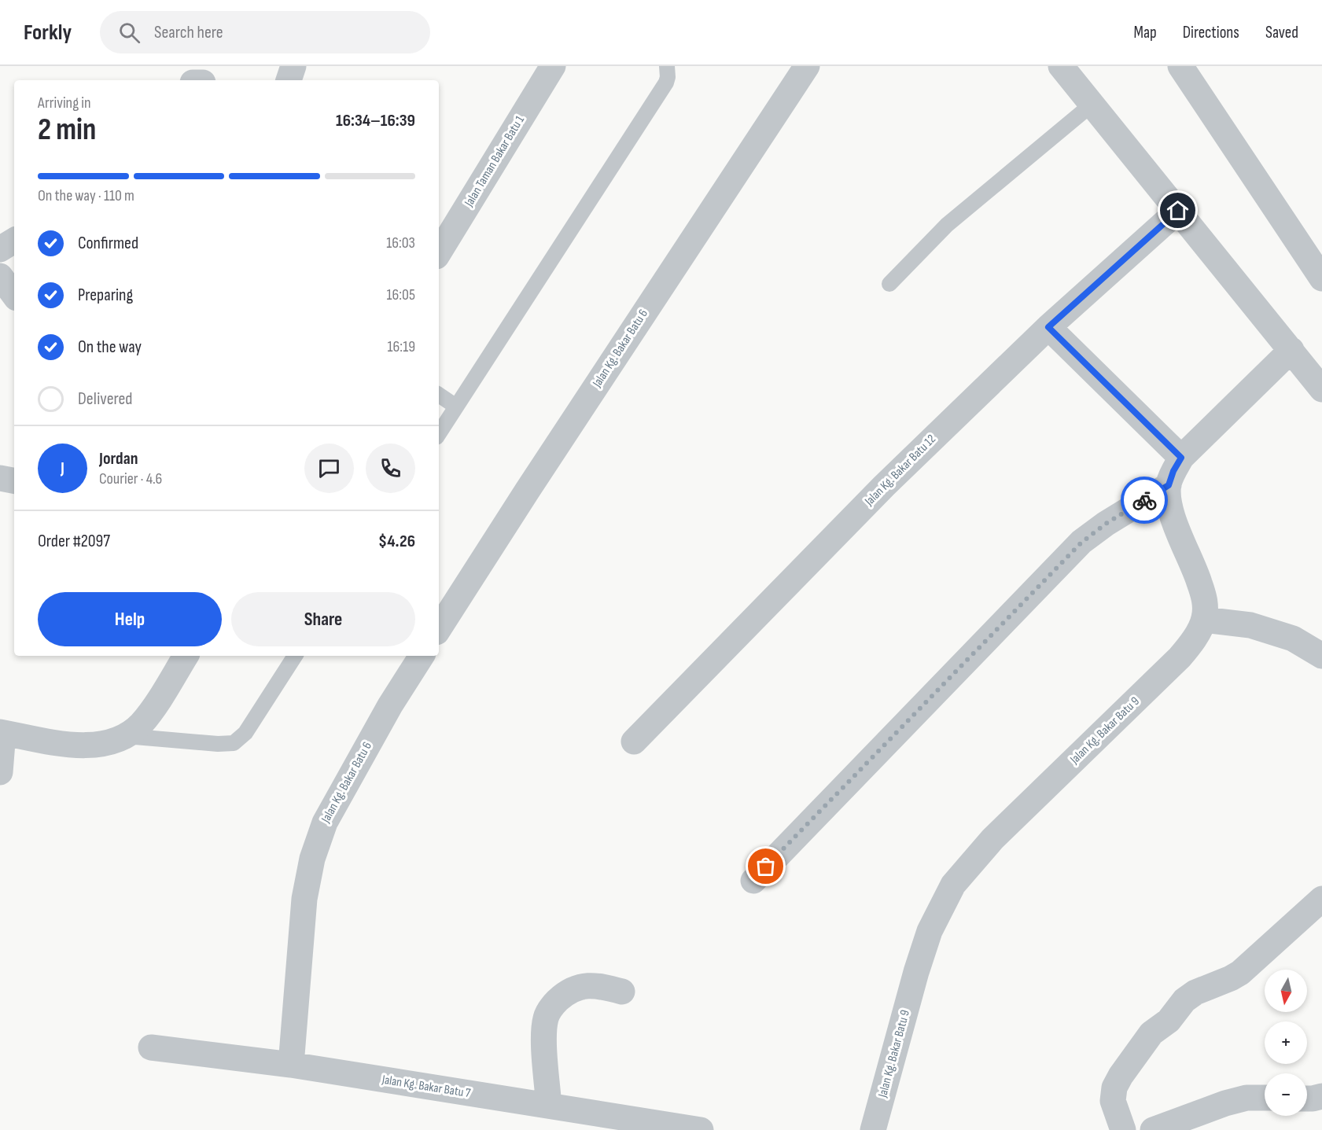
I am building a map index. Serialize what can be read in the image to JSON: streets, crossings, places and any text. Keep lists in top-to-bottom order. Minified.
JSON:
{"streets":{"street":["Jalan Taman Bakar Batu 1","Jalan Kg. Bakar Batu 6","Jalan Kg. Bakar Batu 12","Jalan Kg. Bakar Batu 9","Jalan Kg. Bakar Batu 7"]},"crossings":[["Jalan Kg. Bakar Batu 6","Jalan Kg. Bakar Batu 7"]],"north":"bottom","page":{"header":"Forkly","search":"Search here","nav":["Map","Directions","Saved"],"heading":["2 min","Arriving in","16:34–16:39"],"panel":["Jordan","Courier · 4.6","Order #2097","$4.26"],"bar":"On the way · 110 m","list":[["Confirmed","16:03"],["Preparing","16:05"],["On the way","16:19"],"Delivered"],"round":"J","buttons":["Help","Share"],"map_buttons":["+","−"]}}
